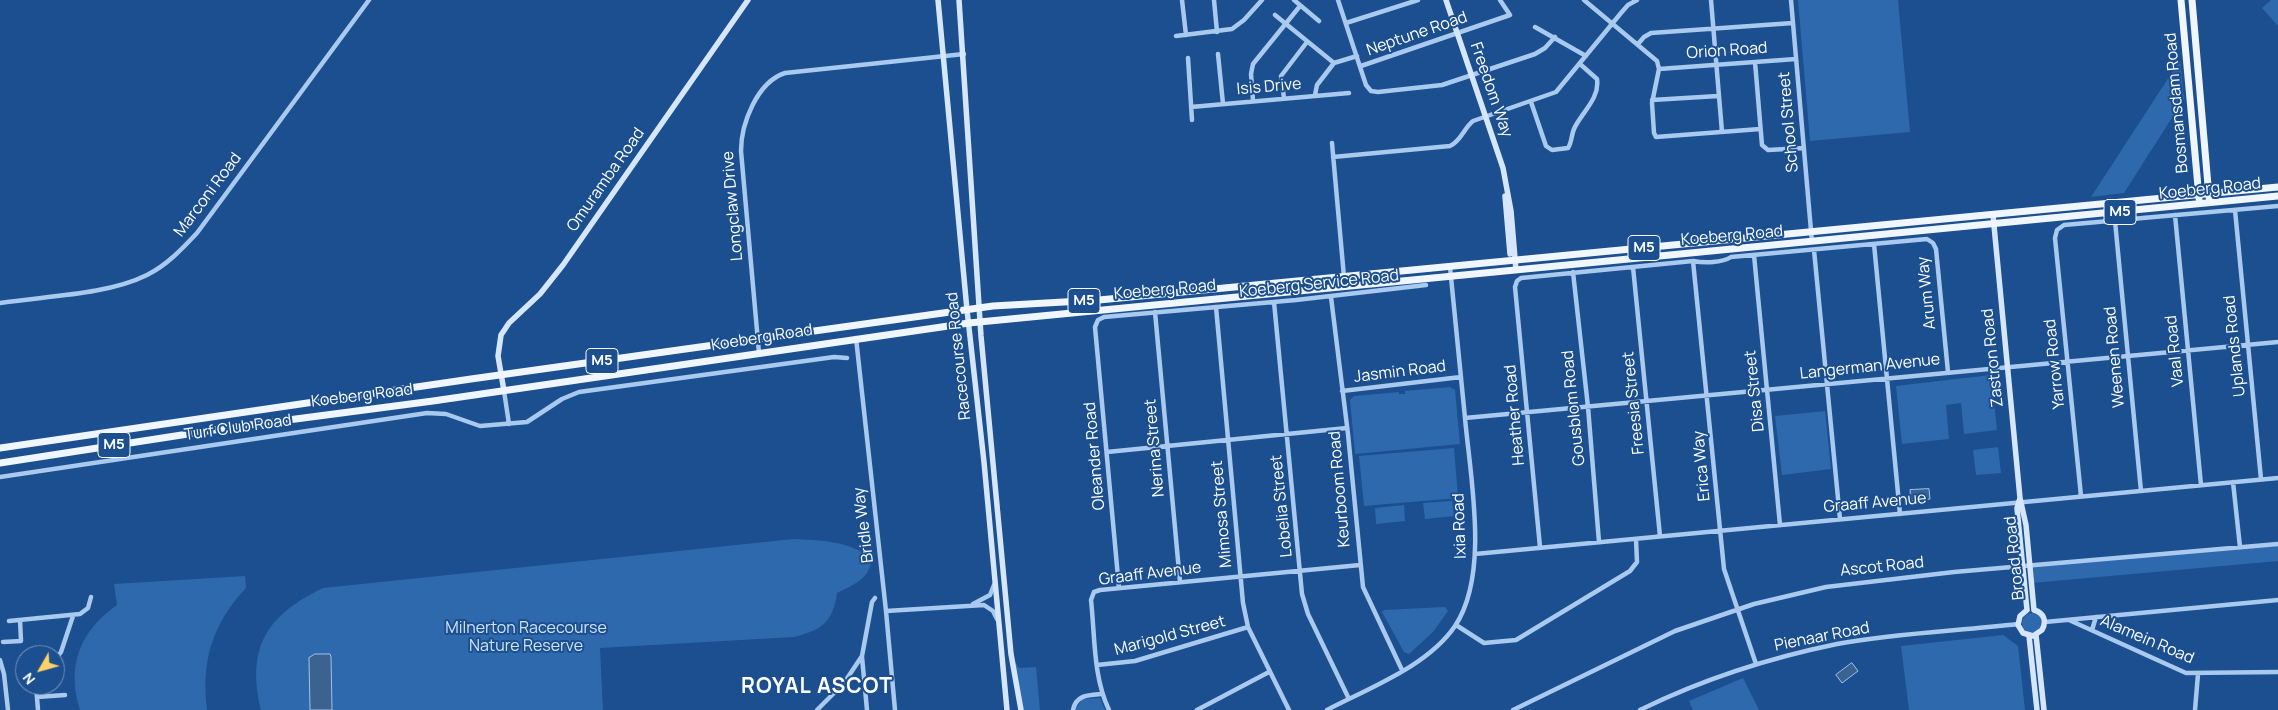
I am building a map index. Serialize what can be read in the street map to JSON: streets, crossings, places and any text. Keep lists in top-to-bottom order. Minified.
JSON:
{"streets":{"main road":["Freedom Way","Bosmansdam Road","Omuramba Road","Koeberg Road","M5","Racecourse Road","Zastron Road","Broad Road"],"street":["Neptune Road","Orion Road","Isis Drive","School Street","Marconi Road","Longclaw Drive","Koeberg Service Road","Arum Way","Uplands Road","Vaal Road","Weenen Road","Yarrow Road","Langerman Avenue","Jasmin Road","Disa Street","Freesia Street","Gousblom Road","Heather Road","Turf Club Road","Nerina Street","Oleander Road","Erica Way","Keurboom Road","Graaff Avenue","Lobelia Street","Mimosa Street","Bridle Way","Ixia Road","Ascot Road","Marigold Street","Pienaar Road","Alamein Road"]},"crossings":[["Neptune Road","Freedom Way"],["Orion Road","School Street"],["Freedom Way","Koeberg Road"],["Bosmansdam Road","Koeberg Road"],["School Street","Koeberg Road"],["School Street","Langerman Avenue"],["School Street","Graaff Avenue"],["Omuramba Road","Koeberg Road"],["Koeberg Road","Longclaw Drive"],["Koeberg Road","Racecourse Road"],["Koeberg Road","Zastron Road"],["Koeberg Road","Bridle Way"],["Koeberg Road","Ixia Road"],["Longclaw Drive","Racecourse Road"],["Koeberg Service Road","Nerina Street"],["Koeberg Service Road","Oleander Road"],["Koeberg Service Road","Keurboom Road"],["Koeberg Service Road","Lobelia Street"],["Koeberg Service Road","Mimosa Street"],["Arum Way","Langerman Avenue"],["Uplands Road","Langerman Avenue"],["Uplands Road","Graaff Avenue"],["Vaal Road","Langerman Avenue"],["Vaal Road","Graaff Avenue"],["Weenen Road","Yarrow Road"],["Weenen Road","Langerman Avenue"],["Weenen Road","Graaff Avenue"],["Zastron Road","Langerman Avenue"],["Zastron Road","Graaff Avenue"],["Zastron Road","Broad Road"],["Yarrow Road","Langerman Avenue"],["Yarrow Road","Graaff Avenue"],["Langerman Avenue","Disa Street"],["Langerman Avenue","Freesia Street"],["Langerman Avenue","Gousblom Road"],["Langerman Avenue","Heather Road"],["Langerman Avenue","Erica Way"],["Langerman Avenue","Ixia Road"],["Jasmin Road","Keurboom Road"],["Jasmin Road","Ixia Road"],["Disa Street","Graaff Avenue"],["Freesia Street","Graaff Avenue"],["Gousblom Road","Heather Road"],["Gousblom Road","Graaff Avenue"],["Heather Road","Graaff Avenue"],["Nerina Street","Graaff Avenue"],["Oleander Road","Graaff Avenue"],["Erica Way","Graaff Avenue"],["Erica Way","Ascot Road"],["Erica Way","Pienaar Road"],["Keurboom Road","Graaff Avenue"],["Keurboom Road","Ixia Road"],["Graaff Avenue","Lobelia Street"],["Graaff Avenue","Mimosa Street"],["Graaff Avenue","Ixia Road"],["Graaff Avenue","Broad Road"],["Graaff Avenue","Marigold Street"],["Lobelia Street","Ixia Road"],["Mimosa Street","Marigold Street"],["Broad Road","Ascot Road"],["Broad Road","Pienaar Road"]],"districts":["ROYAL ASCOT"],"parks":["Milnerton Racecourse Nature Reserve"],"north":"bottom left"}
